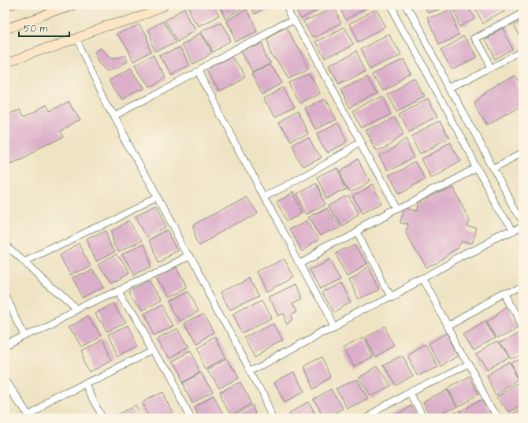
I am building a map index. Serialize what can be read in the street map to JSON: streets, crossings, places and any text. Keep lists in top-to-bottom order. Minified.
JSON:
{"scale_bar":"50 m"}
